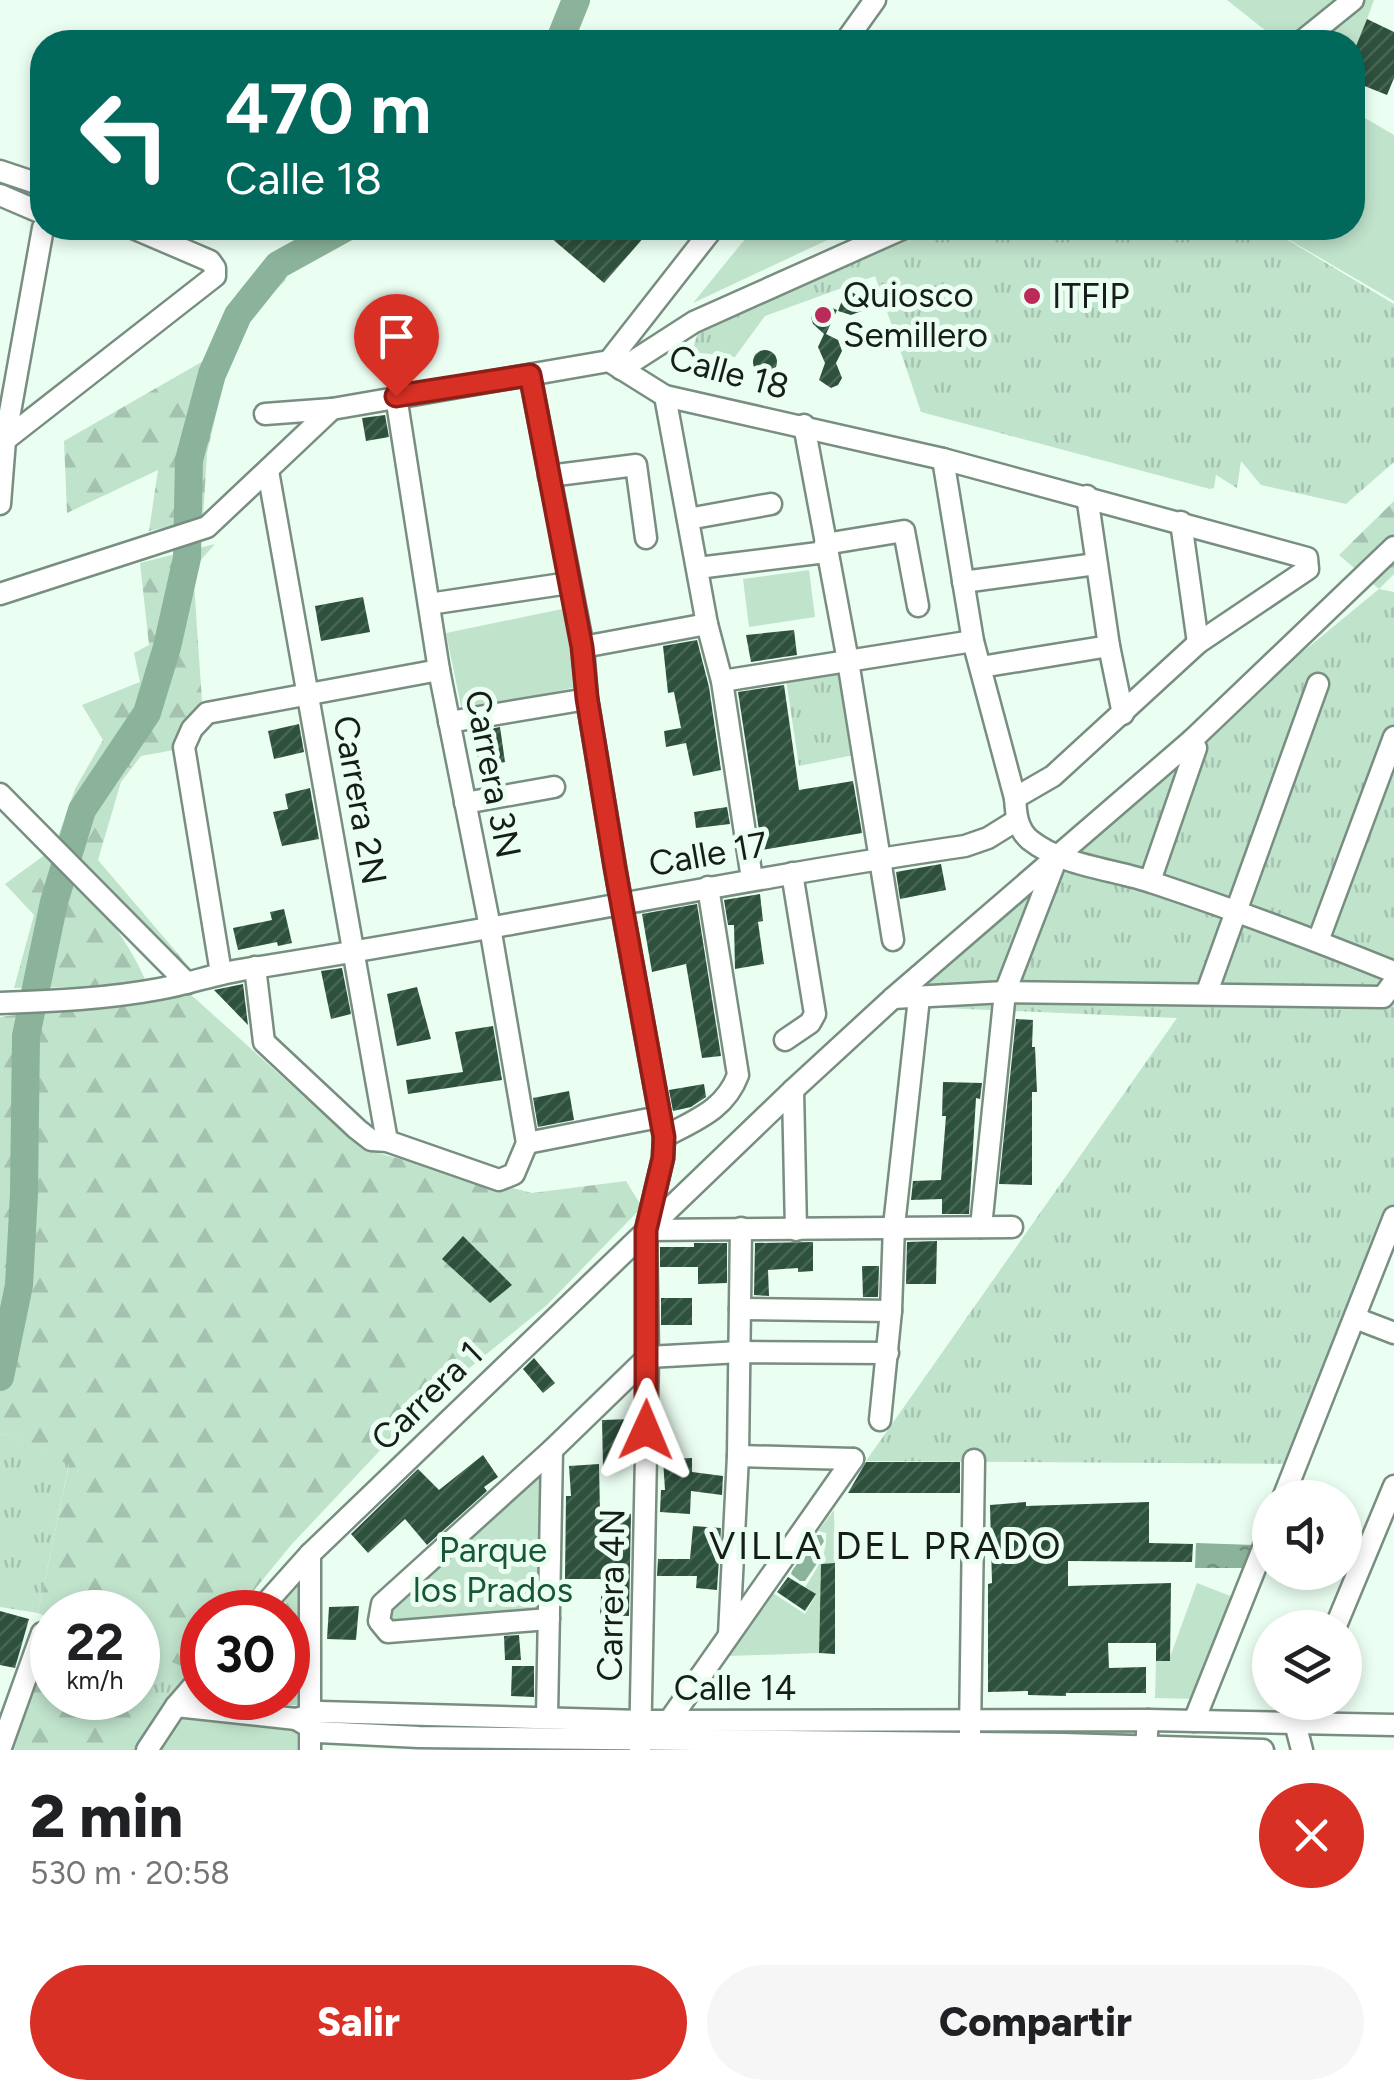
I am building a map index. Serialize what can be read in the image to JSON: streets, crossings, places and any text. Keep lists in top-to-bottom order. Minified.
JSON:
{"streets":{"street":["Calle 18","Carrera 3N","Carrera 2N","Calle 17","Carrera 1","Carrera 4N","Calle 14"]},"crossings":[["Carrera 3N","Calle 17"],["Carrera 2N","Calle 17"],["Calle 17","Carrera 4N"],["Carrera 1","Carrera 4N"],["Carrera 4N","Calle 14"]],"districts":["VILLA DEL PRADO"],"parks":["Parque los Prados"],"places":["ITFIP","Quiosco Semillero"],"page":{"turn":["470 m","Calle 18"],"speed":"22 km/h","limit":"30","heading":["2 min","530 m · 20:58"],"buttons":["Salir","Compartir"]}}
